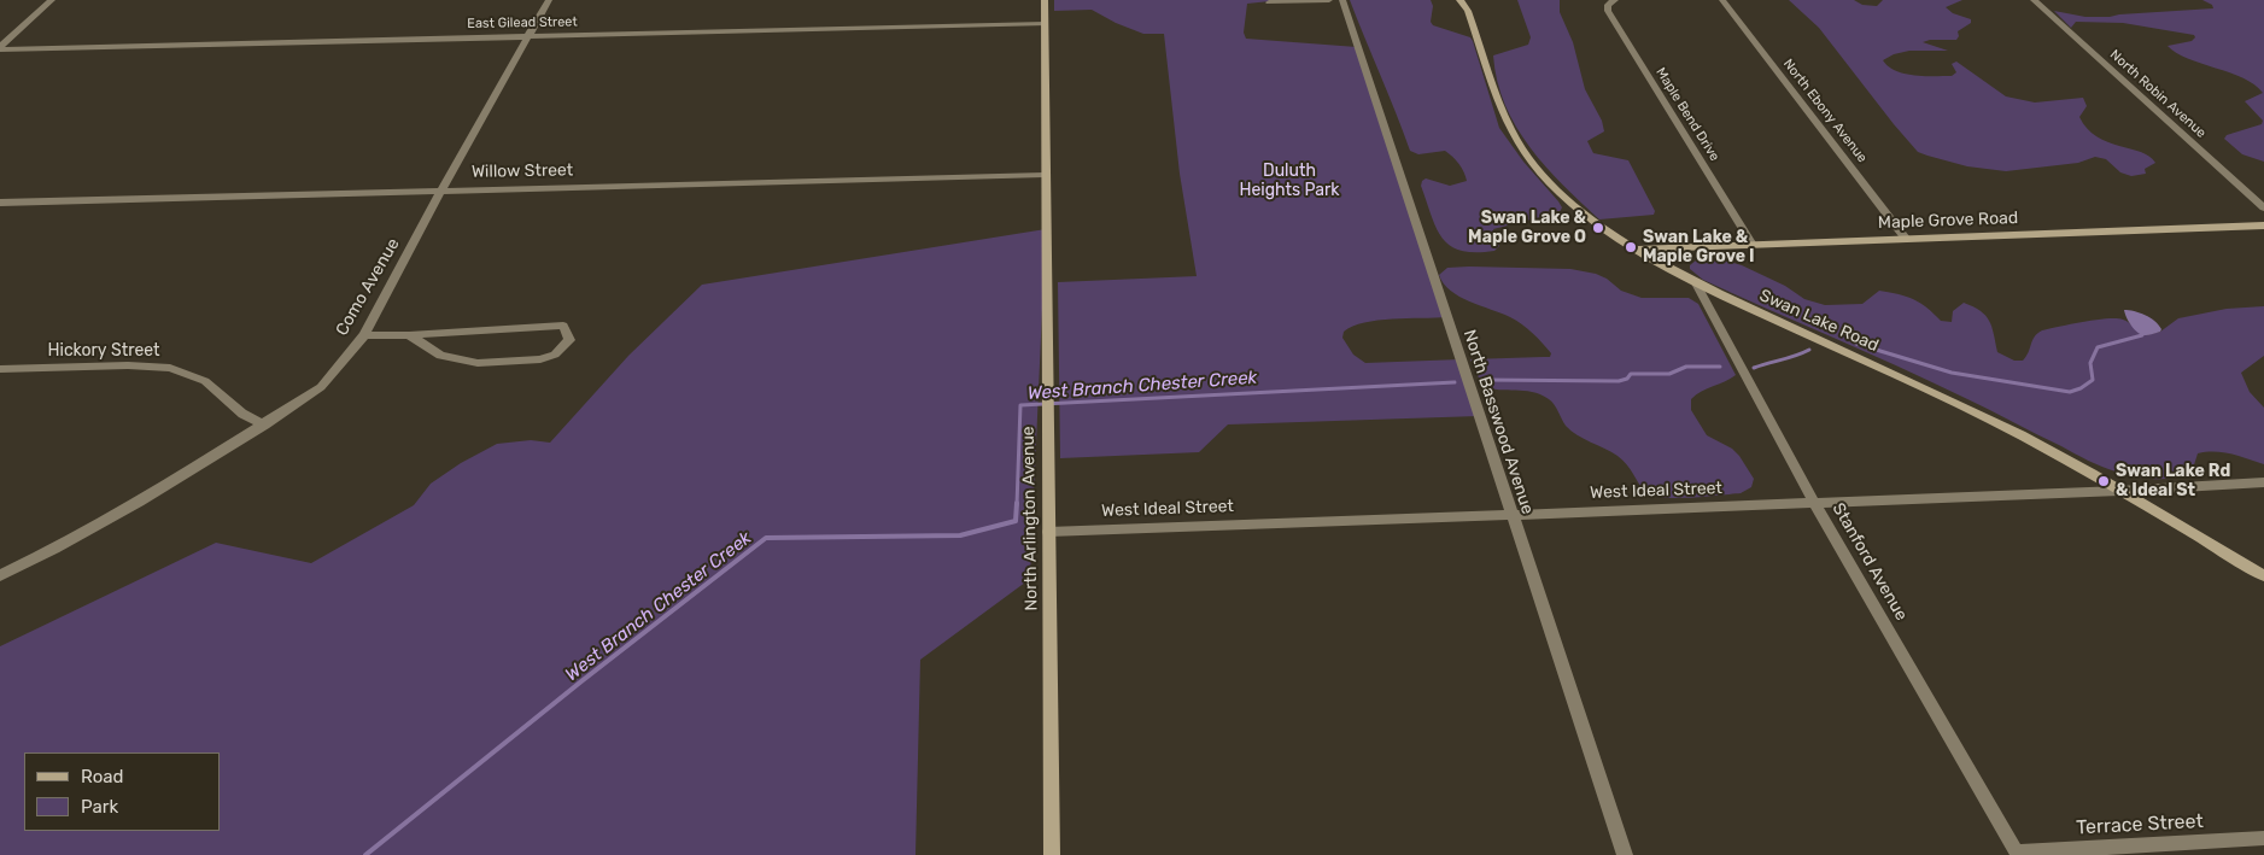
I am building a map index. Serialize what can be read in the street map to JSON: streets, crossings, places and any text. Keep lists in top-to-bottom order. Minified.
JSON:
{"streets":{"street":["East Gilead Street","North Robin Avenue","North Ebony Avenue","Maple Bend Drive","Willow Street","Maple Grove Road","Como Avenue","Swan Lake Road","Hickory Street","North Basswood Avenue","West Ideal Street","North Arlington Avenue","Stanford Avenue","Terrace Street"]},"crossings":[["East Gilead Street","Como Avenue"],["East Gilead Street","North Arlington Avenue"],["North Ebony Avenue","Maple Grove Road"],["Maple Bend Drive","Maple Grove Road"],["Willow Street","Como Avenue"],["Willow Street","North Arlington Avenue"],["Maple Grove Road","Swan Lake Road"],["Como Avenue","Hickory Street"],["Swan Lake Road","West Ideal Street"],["Swan Lake Road","Stanford Avenue"],["North Basswood Avenue","West Ideal Street"],["West Ideal Street","North Arlington Avenue"],["West Ideal Street","Stanford Avenue"],["Stanford Avenue","Terrace Street"]],"water":["West Branch Chester Creek"],"parks":["Duluth Heights Park"],"places":["Swan Lake & Maple Grove O","Swan Lake & Maple Grove I","Swan Lake Rd & Ideal St"],"legend":["Road","Park"]}
